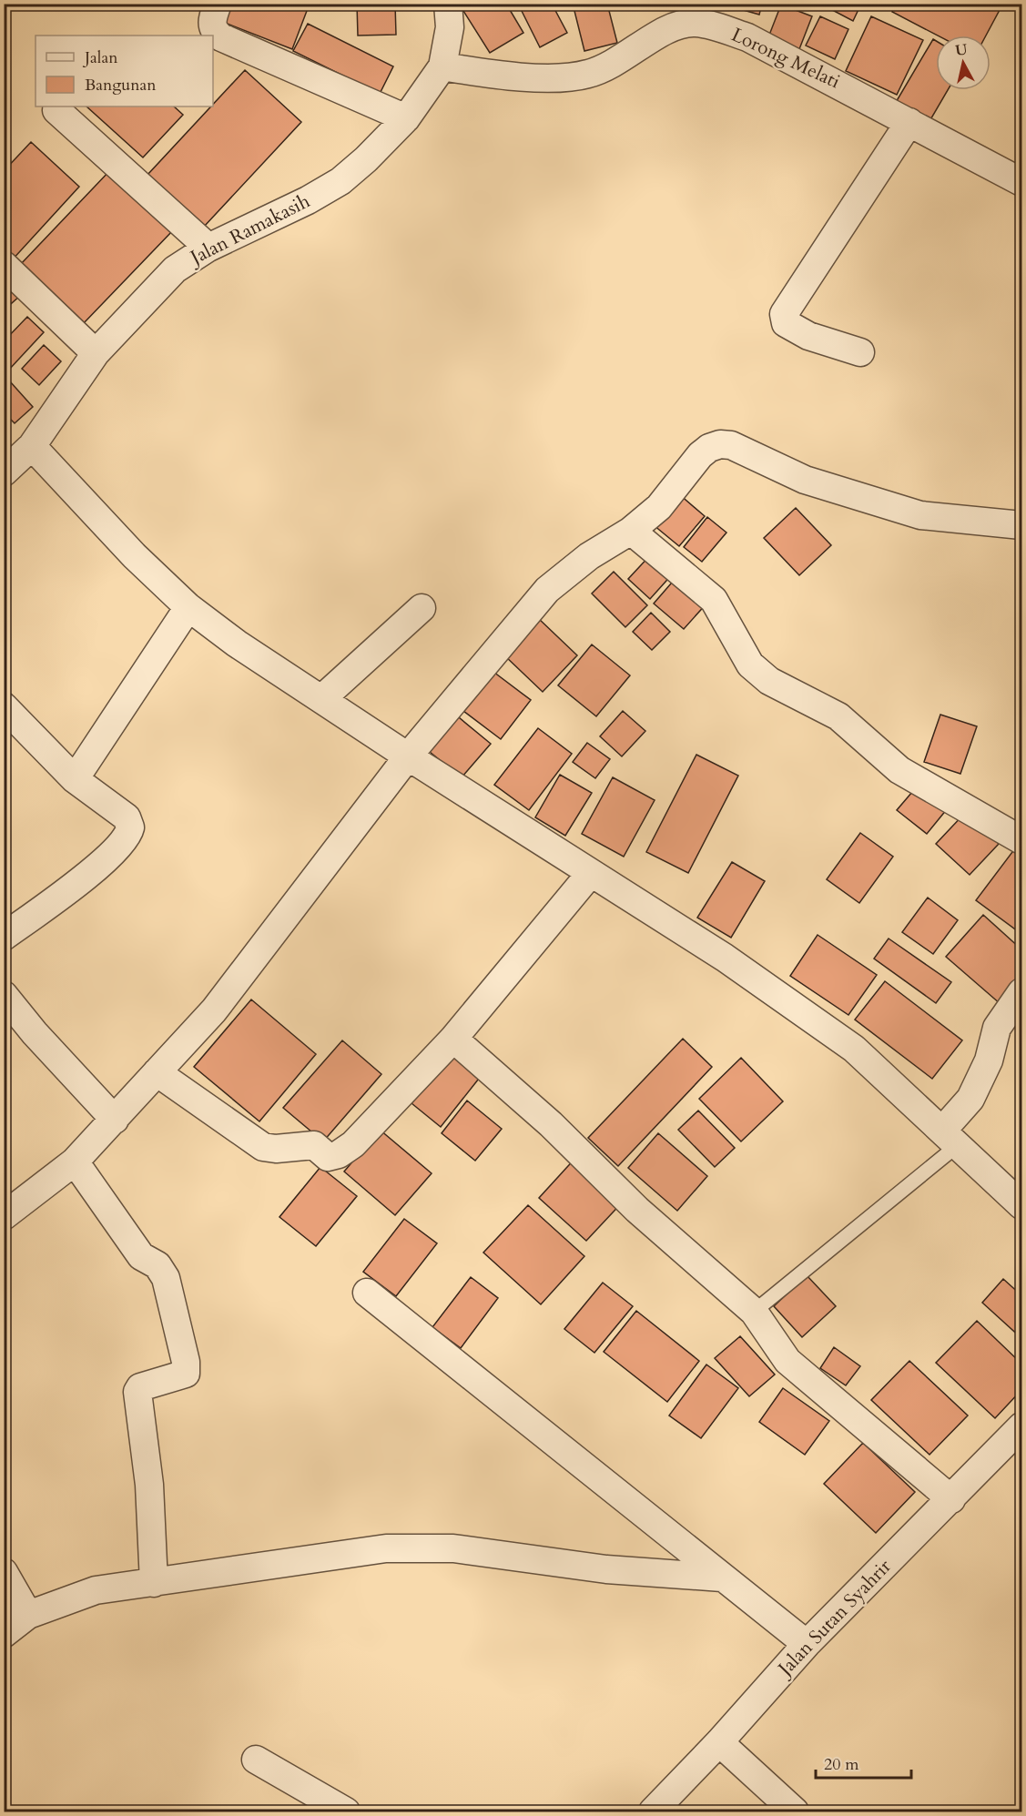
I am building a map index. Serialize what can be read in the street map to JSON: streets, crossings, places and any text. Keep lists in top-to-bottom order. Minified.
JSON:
{"streets":{"street":["Lorong Melati","Jalan Ramakasih","Jalan Sutan Syahrir"]},"crossings":[["Lorong Melati","Jalan Ramakasih"]],"legend":["Jalan","Bangunan"],"scale_bar":"20 m","north":"top"}
